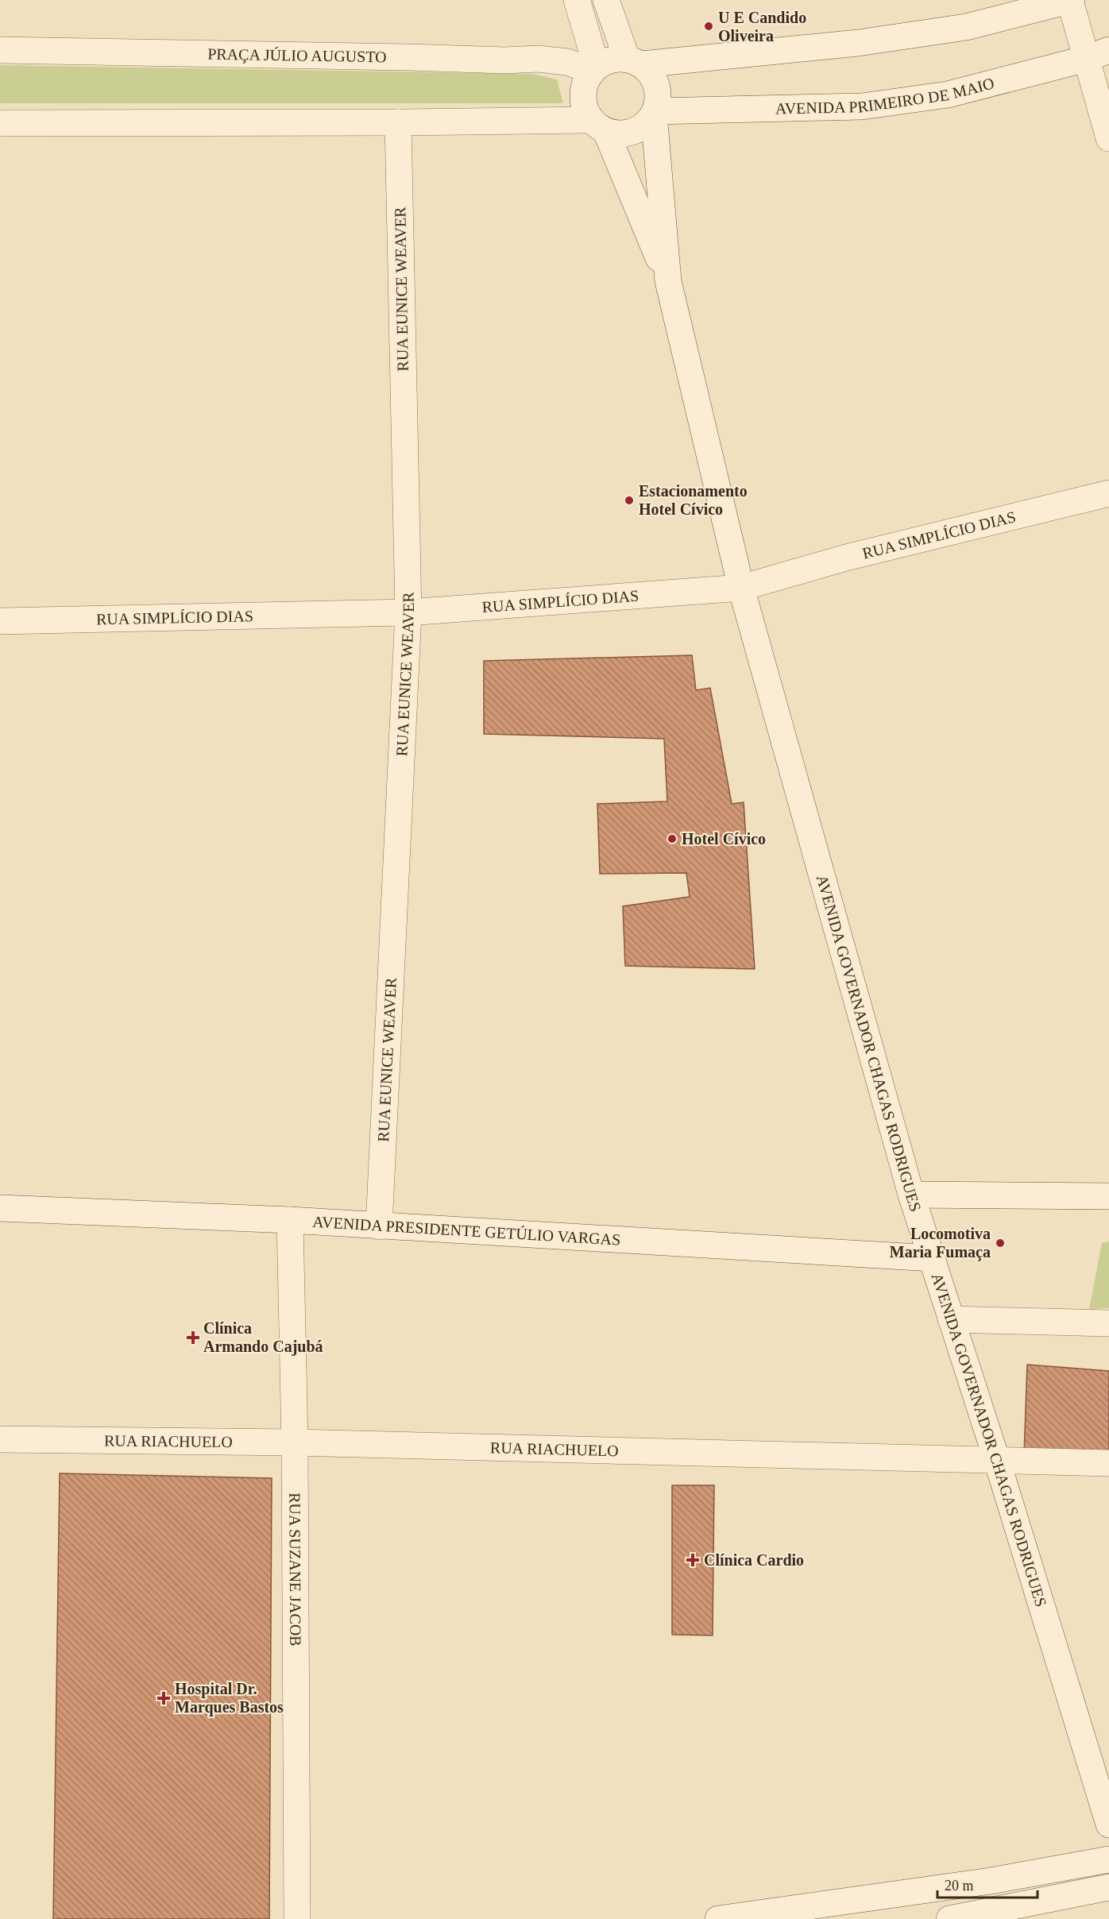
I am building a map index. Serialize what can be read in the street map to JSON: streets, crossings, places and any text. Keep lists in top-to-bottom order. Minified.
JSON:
{"streets":{"street":["PRAÇA JÚLIO AUGUSTO","AVENIDA PRIMEIRO DE MAIO","RUA EUNICE WEAVER","RUA SIMPLÍCIO DIAS","AVENIDA GOVERNADOR CHAGAS RODRIGUES","AVENIDA PRESIDENTE GETÚLIO VARGAS","RUA RIACHUELO","RUA SUZANE JACOB"]},"crossings":[["PRAÇA JÚLIO AUGUSTO","AVENIDA PRIMEIRO DE MAIO"],["PRAÇA JÚLIO AUGUSTO","AVENIDA GOVERNADOR CHAGAS RODRIGUES"],["AVENIDA PRIMEIRO DE MAIO","AVENIDA GOVERNADOR CHAGAS RODRIGUES"],["RUA EUNICE WEAVER","RUA SIMPLÍCIO DIAS"],["RUA EUNICE WEAVER","AVENIDA PRESIDENTE GETÚLIO VARGAS"],["RUA SIMPLÍCIO DIAS","AVENIDA GOVERNADOR CHAGAS RODRIGUES"],["AVENIDA GOVERNADOR CHAGAS RODRIGUES","AVENIDA PRESIDENTE GETÚLIO VARGAS"],["AVENIDA GOVERNADOR CHAGAS RODRIGUES","RUA RIACHUELO"],["AVENIDA PRESIDENTE GETÚLIO VARGAS","RUA SUZANE JACOB"],["RUA RIACHUELO","RUA SUZANE JACOB"]],"places":{"other":["U E Candido Oliveira","Estacionamento Hotel Cívico","Hotel Cívico","Locomotiva Maria Fumaça"],"health":["Clínica Armando Cajubá","Clínica Cardio","Hospital Dr. Marques Bastos"]},"scale_bar":"20 m"}
